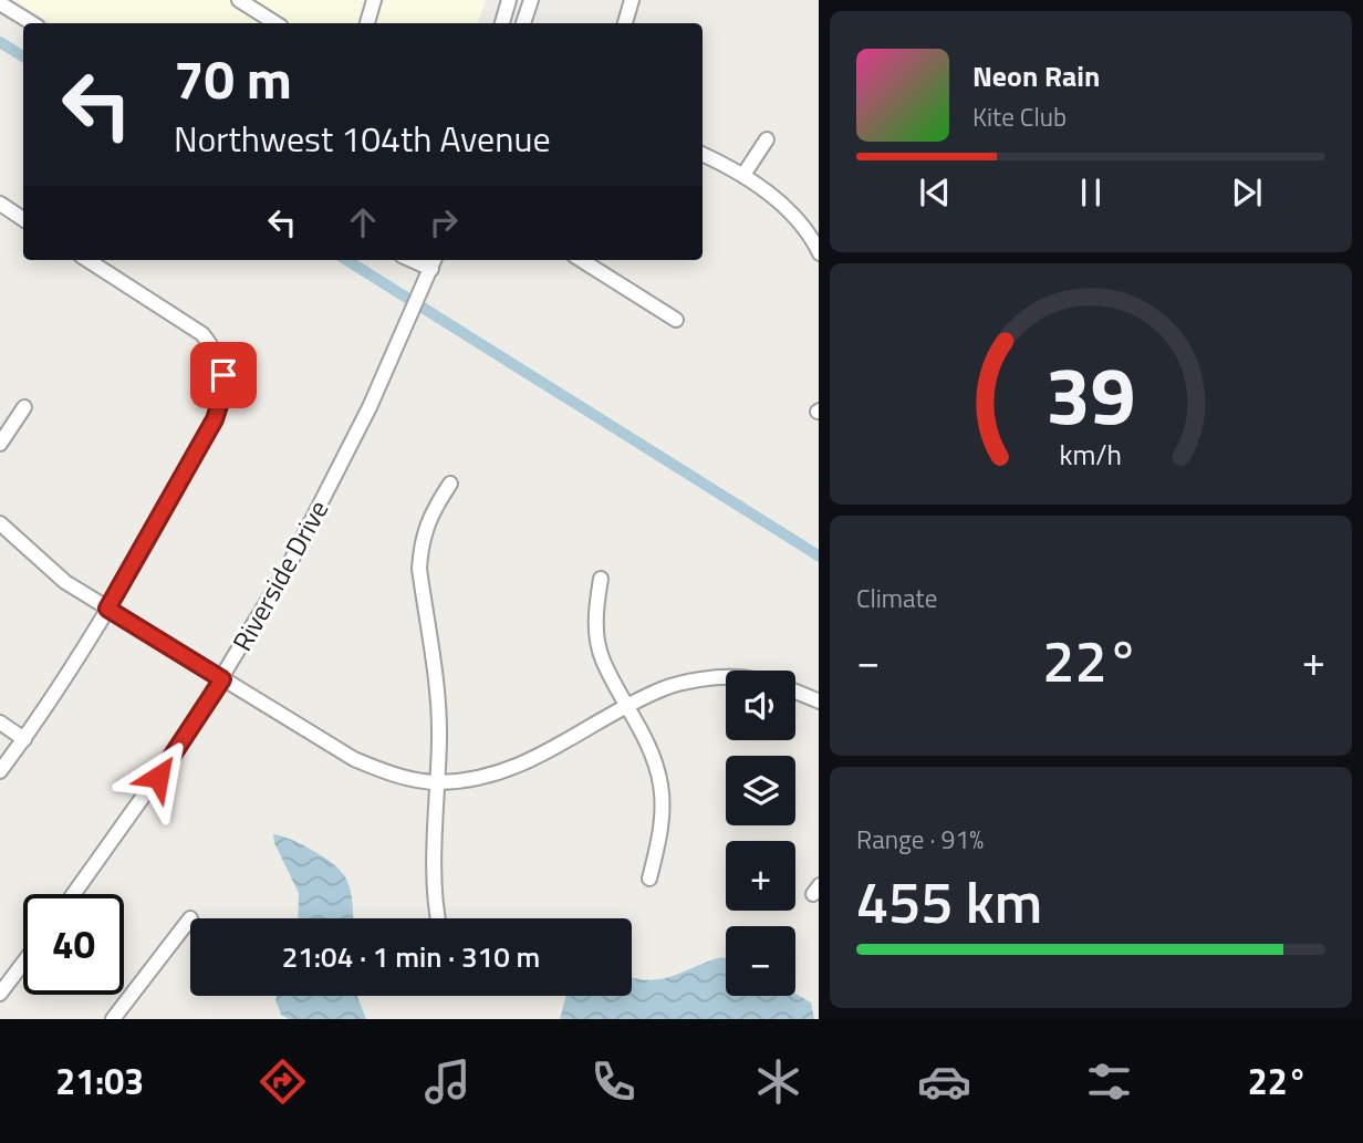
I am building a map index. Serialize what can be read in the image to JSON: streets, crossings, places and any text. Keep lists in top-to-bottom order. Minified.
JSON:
{"streets":{"street":["Riverside Drive"]},"page":{"turn":["70 m","Northwest 104th Avenue"],"song":["Neon Rain","Kite Club"],"tile":["Climate",["Range · 91%","455 km"]],"heat":["−","22°","+"],"map_buttons":["+","−"],"limit":"40","trip":"21:04 · 1 min · 310 m","tabs":["21:03","22°"],"gauge":["39","km/h"]}}
